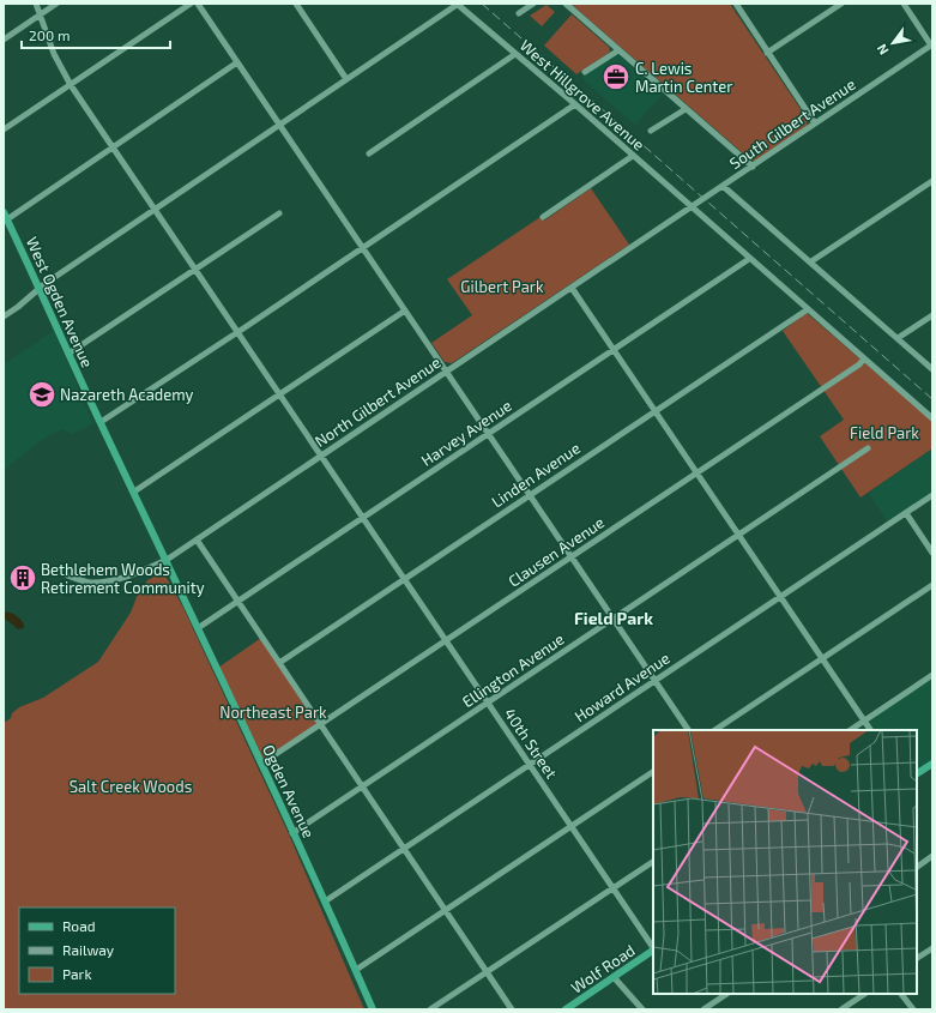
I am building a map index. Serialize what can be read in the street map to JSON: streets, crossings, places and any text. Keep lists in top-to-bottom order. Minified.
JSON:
{"streets":{"main road":["West Ogden Avenue","Ogden Avenue","Wolf Road"],"street":["West Hillgrove Avenue","South Gilbert Avenue","North Gilbert Avenue","Harvey Avenue","Linden Avenue","Clausen Avenue","Ellington Avenue","Howard Avenue","40th Street"]},"crossings":[["West Hillgrove Avenue","South Gilbert Avenue"],["West Hillgrove Avenue","North Gilbert Avenue"],["West Hillgrove Avenue","Harvey Avenue"],["West Hillgrove Avenue","Linden Avenue"],["West Hillgrove Avenue","Clausen Avenue"],["South Gilbert Avenue","North Gilbert Avenue"],["West Ogden Avenue","North Gilbert Avenue"],["West Ogden Avenue","Ogden Avenue"],["North Gilbert Avenue","40th Street"],["North Gilbert Avenue","Ogden Avenue"],["Harvey Avenue","40th Street"],["Harvey Avenue","Ogden Avenue"],["Linden Avenue","40th Street"],["Clausen Avenue","40th Street"],["Clausen Avenue","Ogden Avenue"],["Ellington Avenue","40th Street"],["Ellington Avenue","Ogden Avenue"],["Howard Avenue","40th Street"],["Howard Avenue","Ogden Avenue"]],"districts":["Field Park"],"parks":["Gilbert Park","Field Park","Northeast Park","Salt Creek Woods"],"places":{"office":["C. Lewis Martin Center"],"school or university":["Nazareth Academy"],"building":["Bethlehem Woods Retirement Community"]},"legend":["Road","Railway","Park"],"scale_bar":"200 m","north":"bottom left"}
